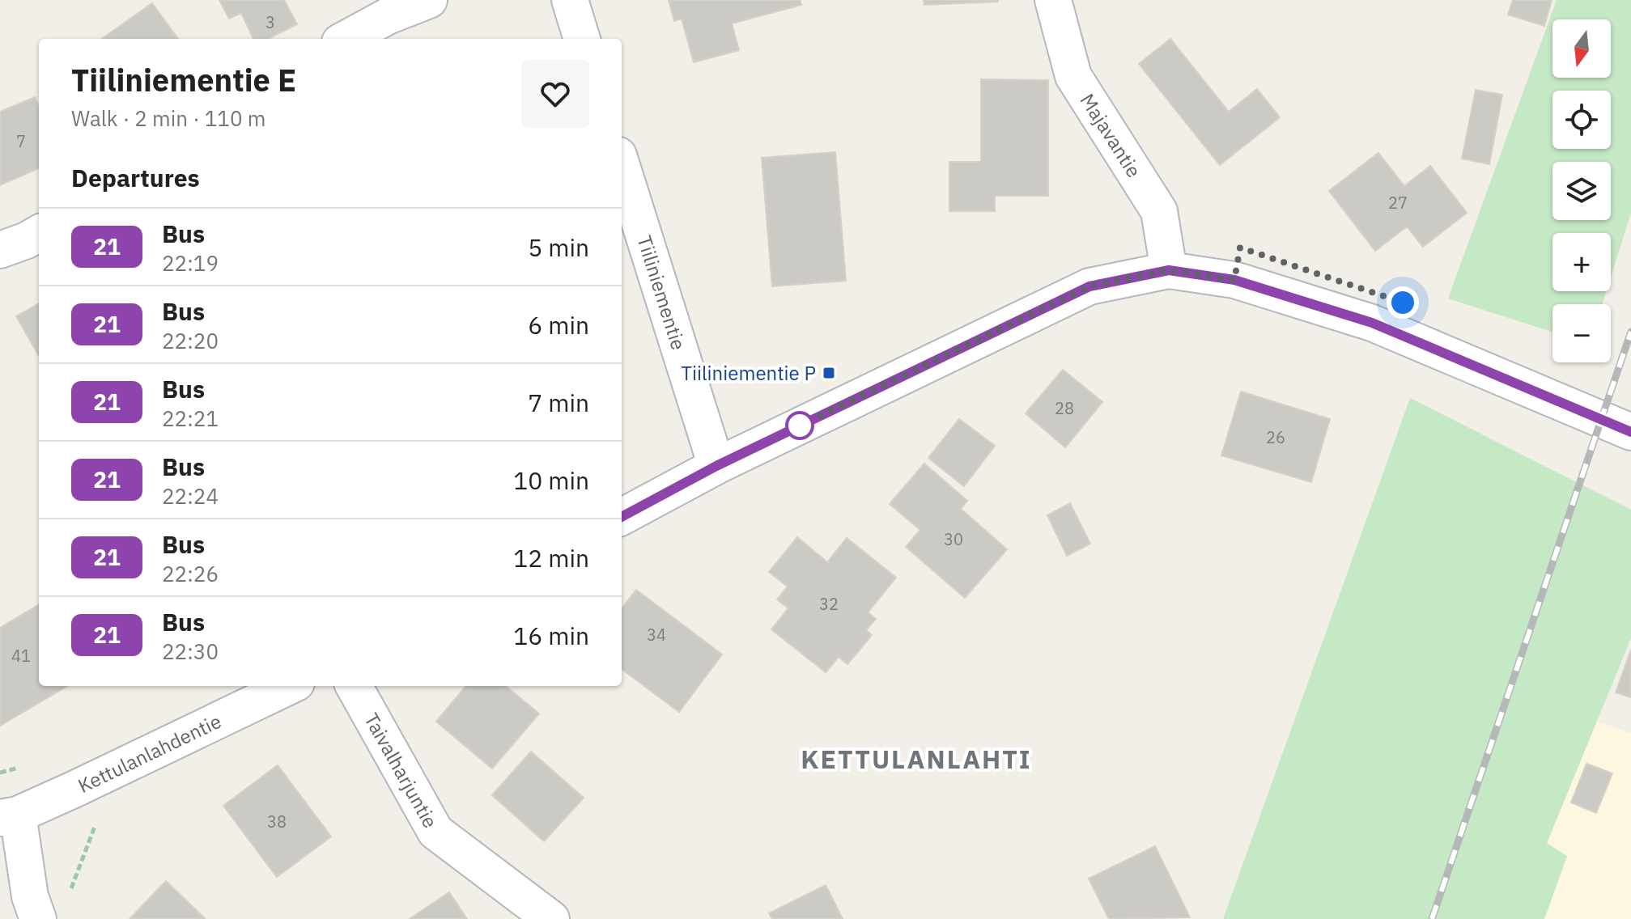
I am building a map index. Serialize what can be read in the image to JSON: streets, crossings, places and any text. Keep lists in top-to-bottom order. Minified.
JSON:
{"streets":{"street":["Majavantie","Tiiliniementie","Kettulanlahdentie","Taivalharjuntie"]},"districts":["KETTULANLAHTI"],"places":{"transit":["Tiiliniementie P"]},"lines":["bus line 21"],"house_numbers":["3","7","27","28","26","30","32","34","41","38"],"north":"bottom","page":{"map_buttons":["+","−"],"heading":[["Tiiliniementie E","Walk · 2 min · 110 m"],"Departures"],"list":[{"mark":"21","name":"Bus","note":"22:19","value":"5 min"},{"mark":"21","name":"Bus","note":"22:20","value":"6 min"},{"mark":"21","name":"Bus","note":"22:21","value":"7 min"},{"mark":"21","name":"Bus","note":"22:24","value":"10 min"},{"mark":"21","name":"Bus","note":"22:26","value":"12 min"},{"mark":"21","name":"Bus","note":"22:30","value":"16 min"}]}}
